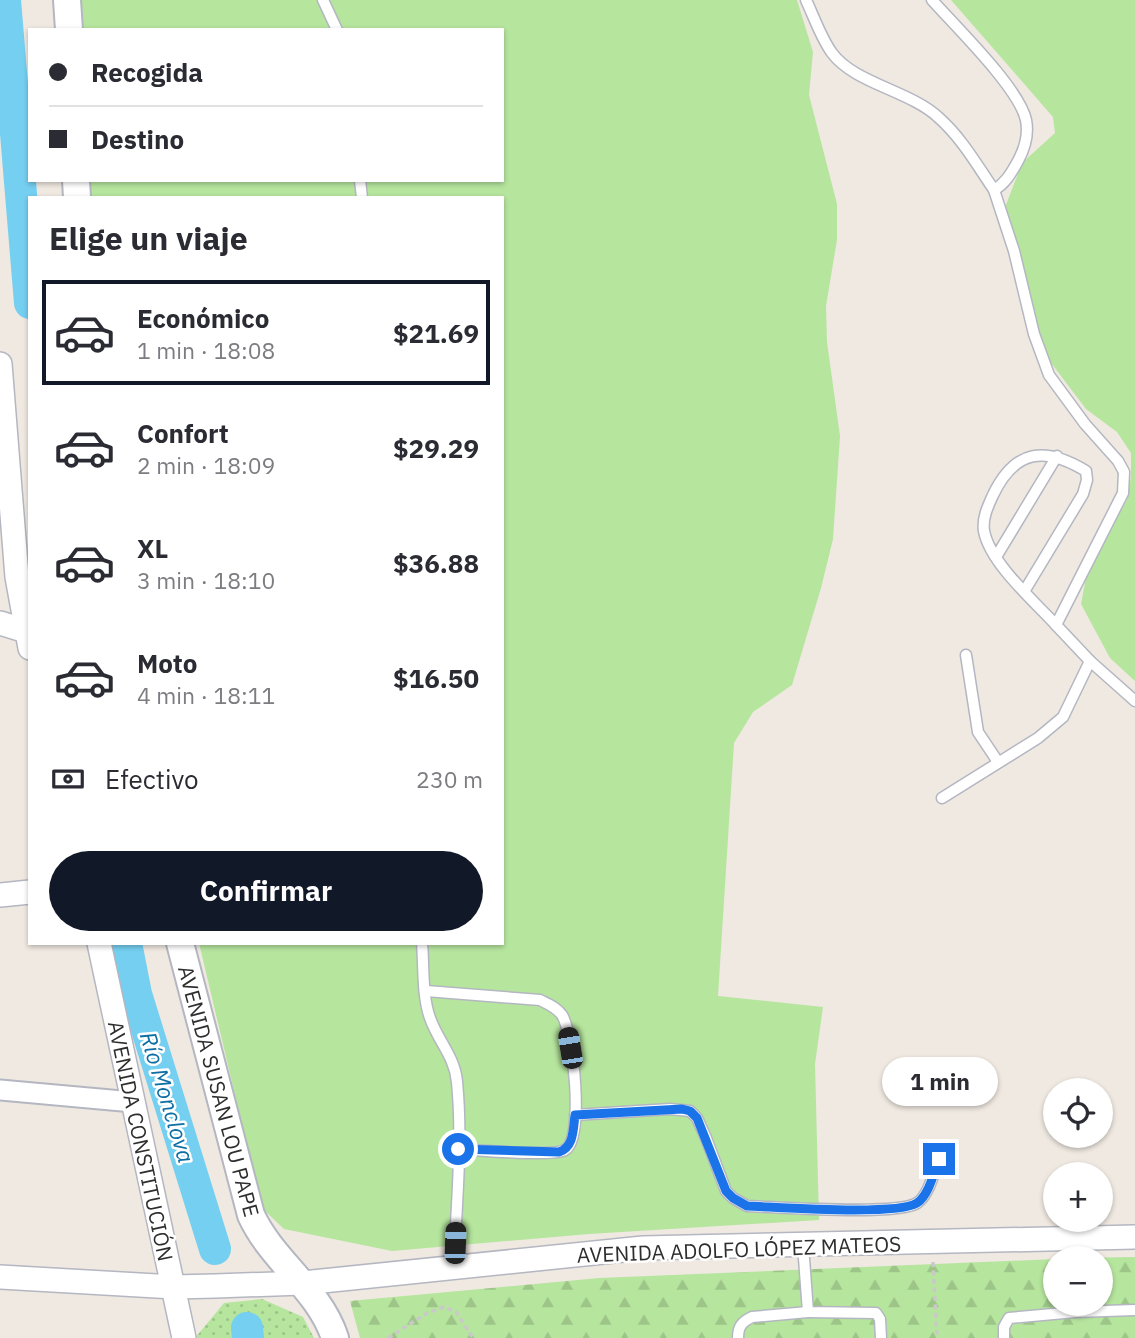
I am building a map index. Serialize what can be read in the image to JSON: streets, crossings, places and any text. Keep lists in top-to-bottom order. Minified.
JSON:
{"streets":{"main road":["AVENIDA SUSAN LOU PAPE"],"street":["AVENIDA CONSTITUCIÓN","AVENIDA ADOLFO LÓPEZ MATEOS"]},"crossings":[["AVENIDA SUSAN LOU PAPE","AVENIDA ADOLFO LÓPEZ MATEOS"],["AVENIDA CONSTITUCIÓN","AVENIDA ADOLFO LÓPEZ MATEOS"]],"water":["Río Monclova"],"page":{"banner":["Recogida","Destino"],"heading":"Elige un viaje","list":[{"name":"Económico","note":"1 min · 18:08","value":"$21.69"},{"name":"Confort","note":"2 min · 18:09","value":"$29.29"},{"name":"XL","note":"3 min · 18:10","value":"$36.88"},{"name":"Moto","note":"4 min · 18:11","value":"$16.50"}],"pay":["Efectivo","230 m"],"buttons":"Confirmar","bubble":"1 min","map_buttons":["+","−"]}}
